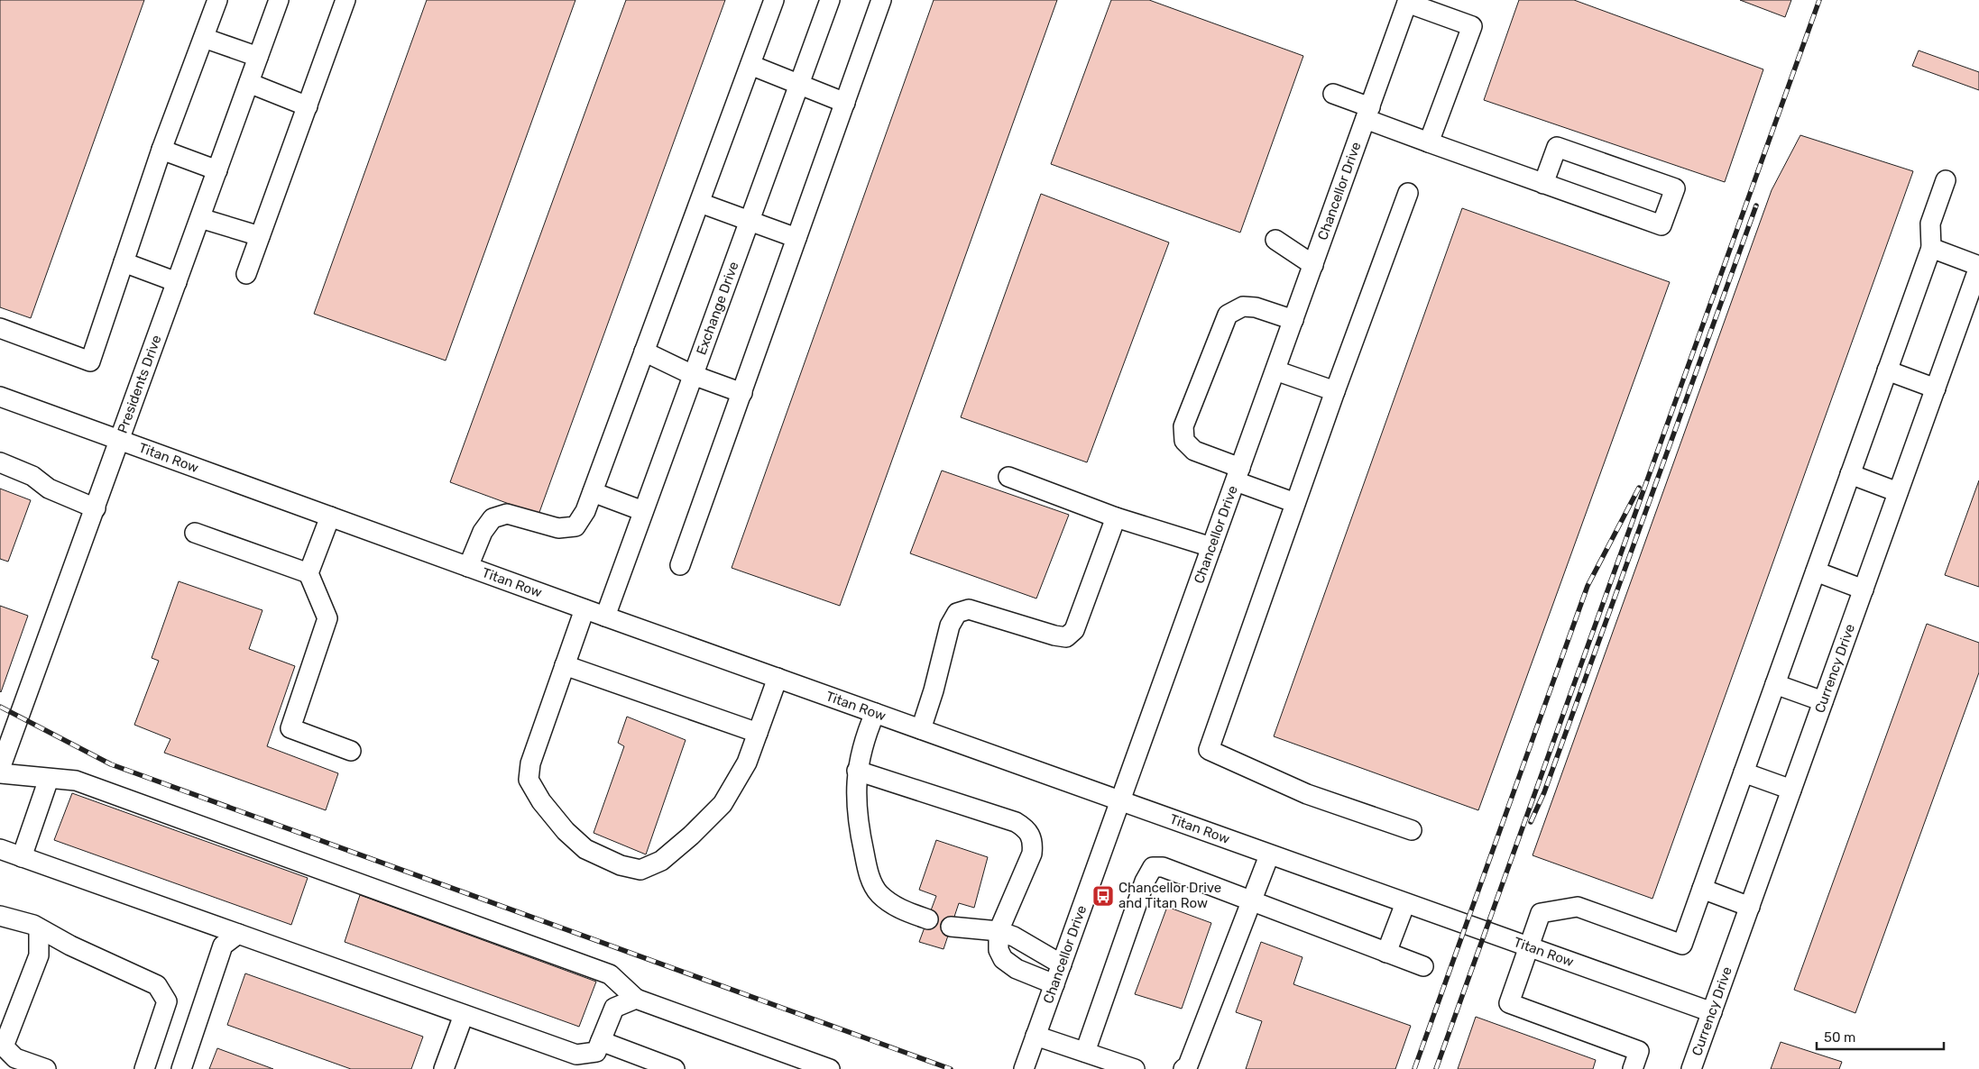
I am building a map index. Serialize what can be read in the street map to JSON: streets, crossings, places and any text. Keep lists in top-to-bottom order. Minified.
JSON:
{"streets":{"street":["Chancellor Drive","Exchange Drive","Presidents Drive","Titan Row","Currency Drive"]},"crossings":[["Chancellor Drive","Titan Row"],["Exchange Drive","Titan Row"],["Presidents Drive","Titan Row"],["Titan Row","Currency Drive"]],"places":{"bus stop":["Chancellor Drive and Titan Row"]},"scale_bar":"50 m"}
